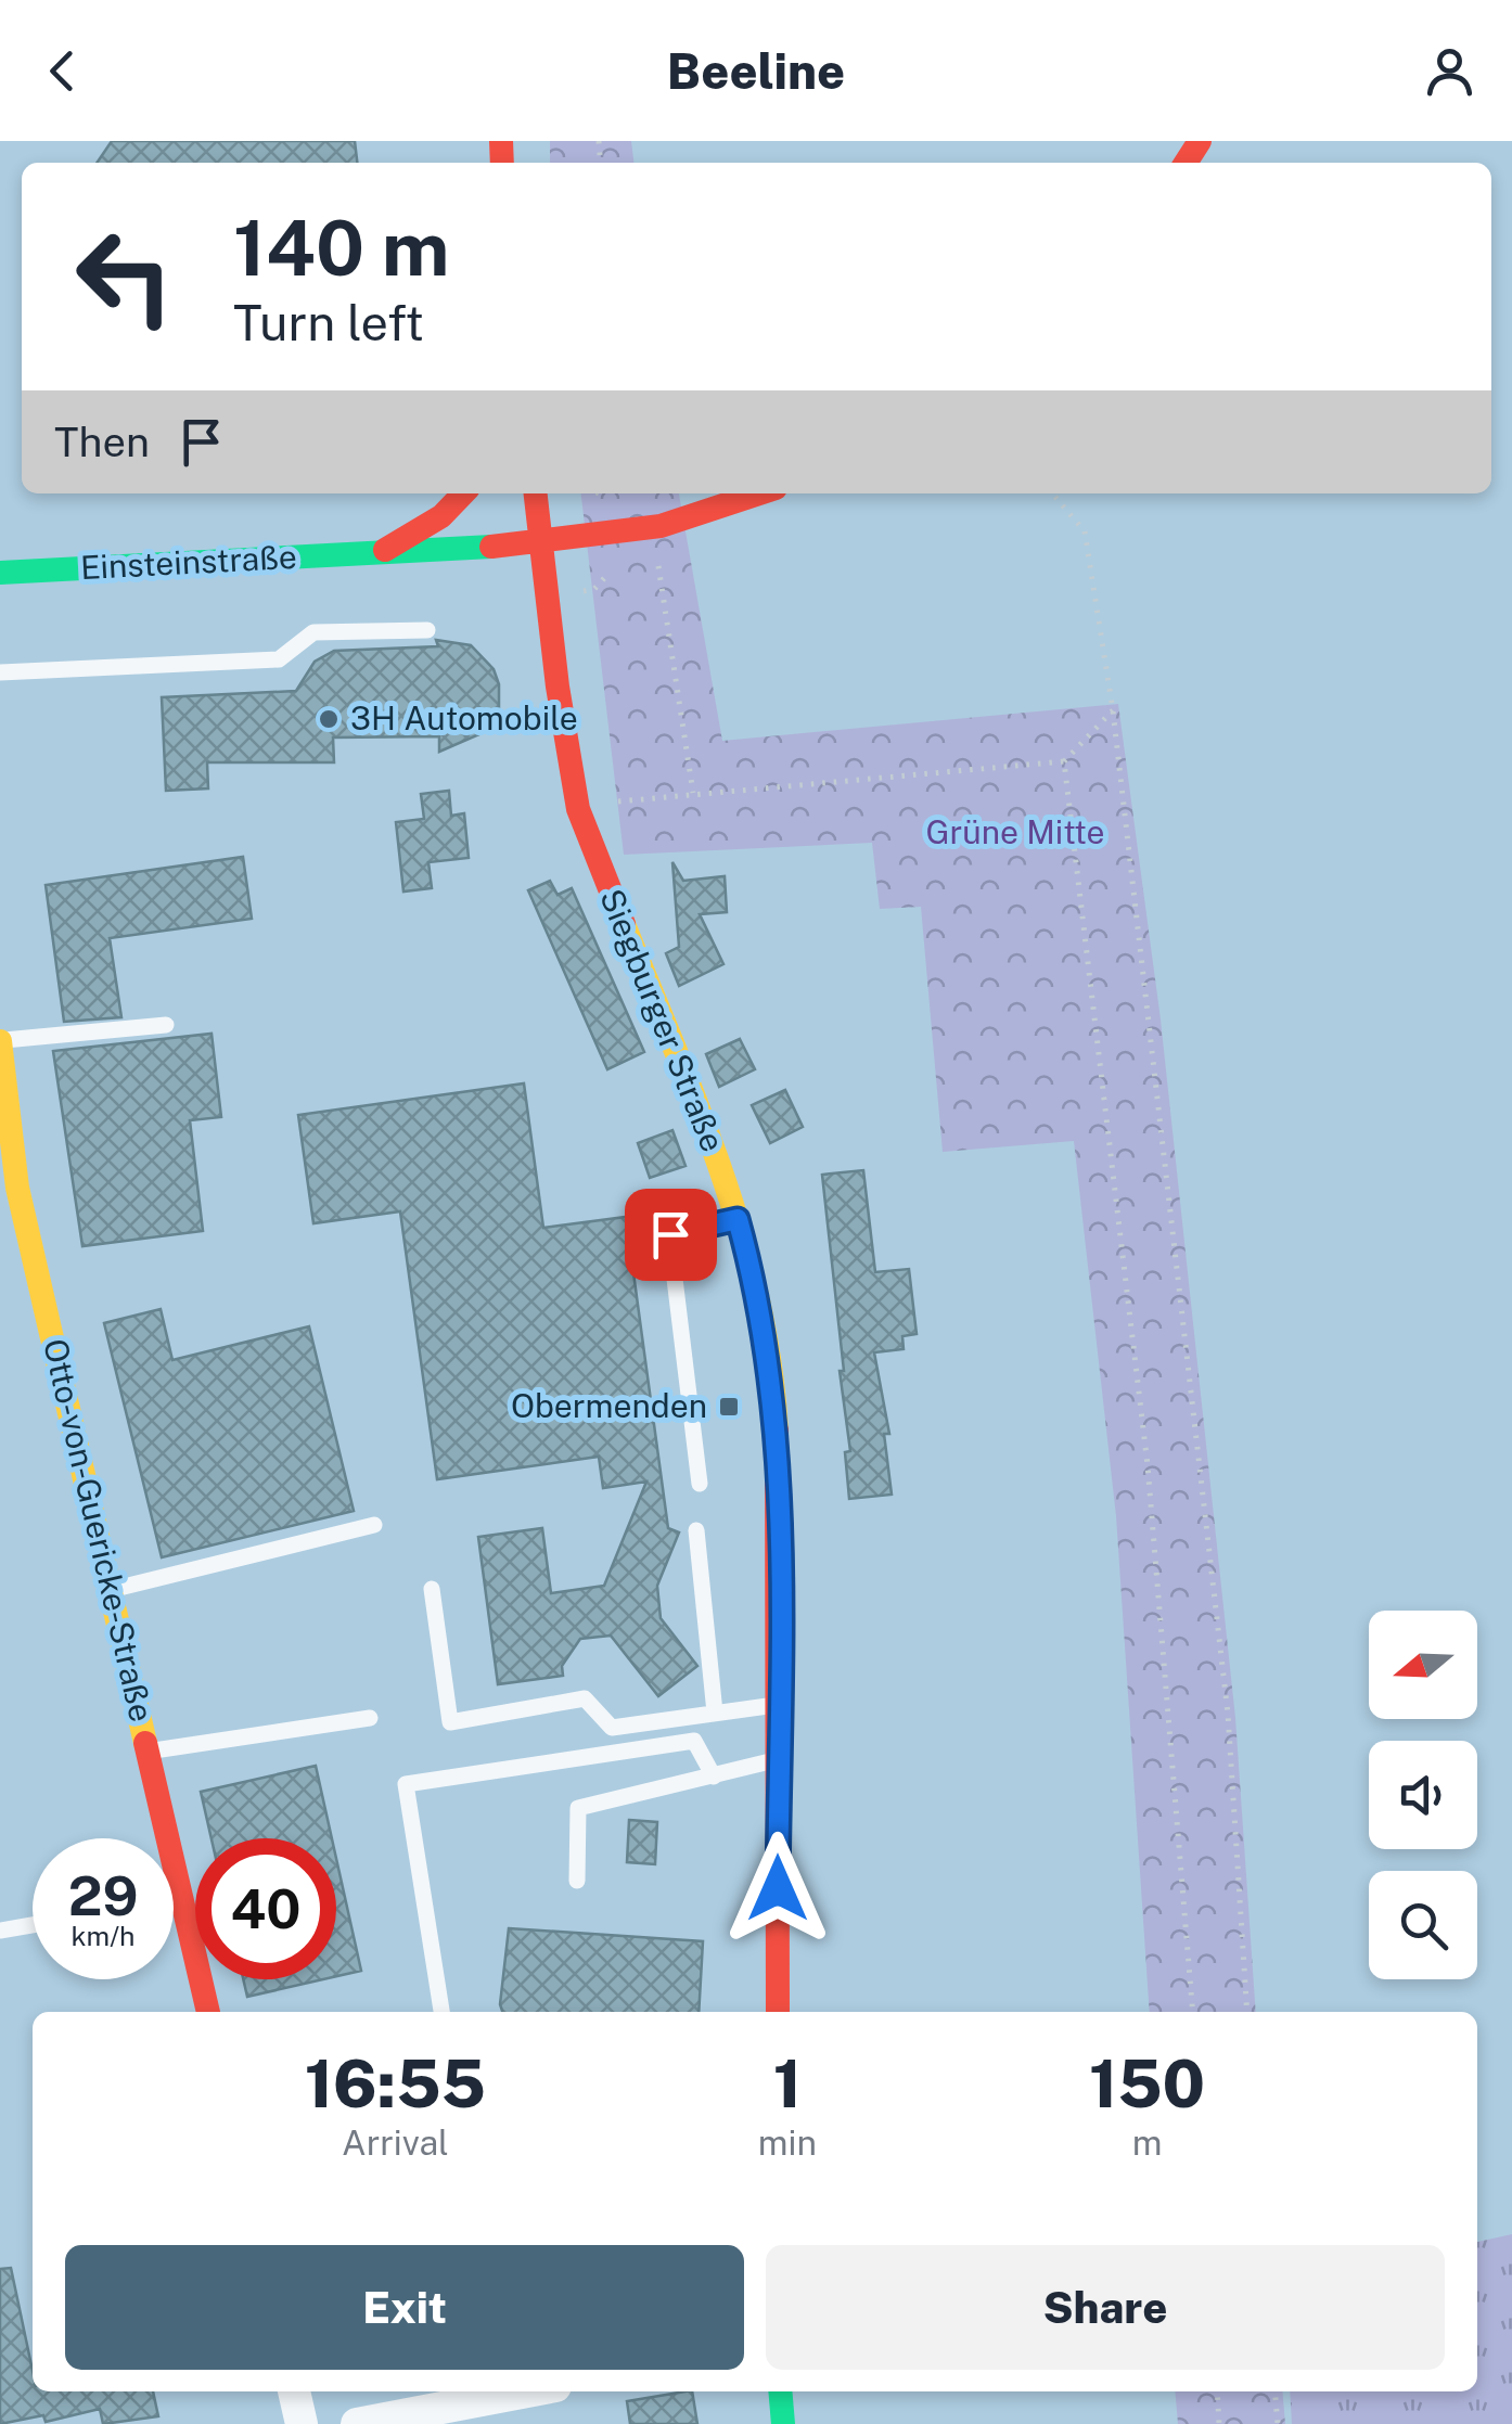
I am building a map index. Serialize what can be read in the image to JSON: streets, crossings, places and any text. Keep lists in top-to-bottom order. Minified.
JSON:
{"streets":{"street":["Einsteinstraße","Siegburger Straße","Otto-von-Guericke-Straße"]},"crossings":[["Einsteinstraße","Siegburger Straße"]],"parks":["Grüne Mitte"],"places":{"other":["3H Automobile"],"transit":["Obermenden"]},"north":"left","page":{"header":"Beeline","turn":["140 m","Turn left"],"then":"Then","speed":"29 km/h","limit":"40","eta":["16:55","Arrival","1","min","150","m"],"buttons":["Exit","Share"]}}
